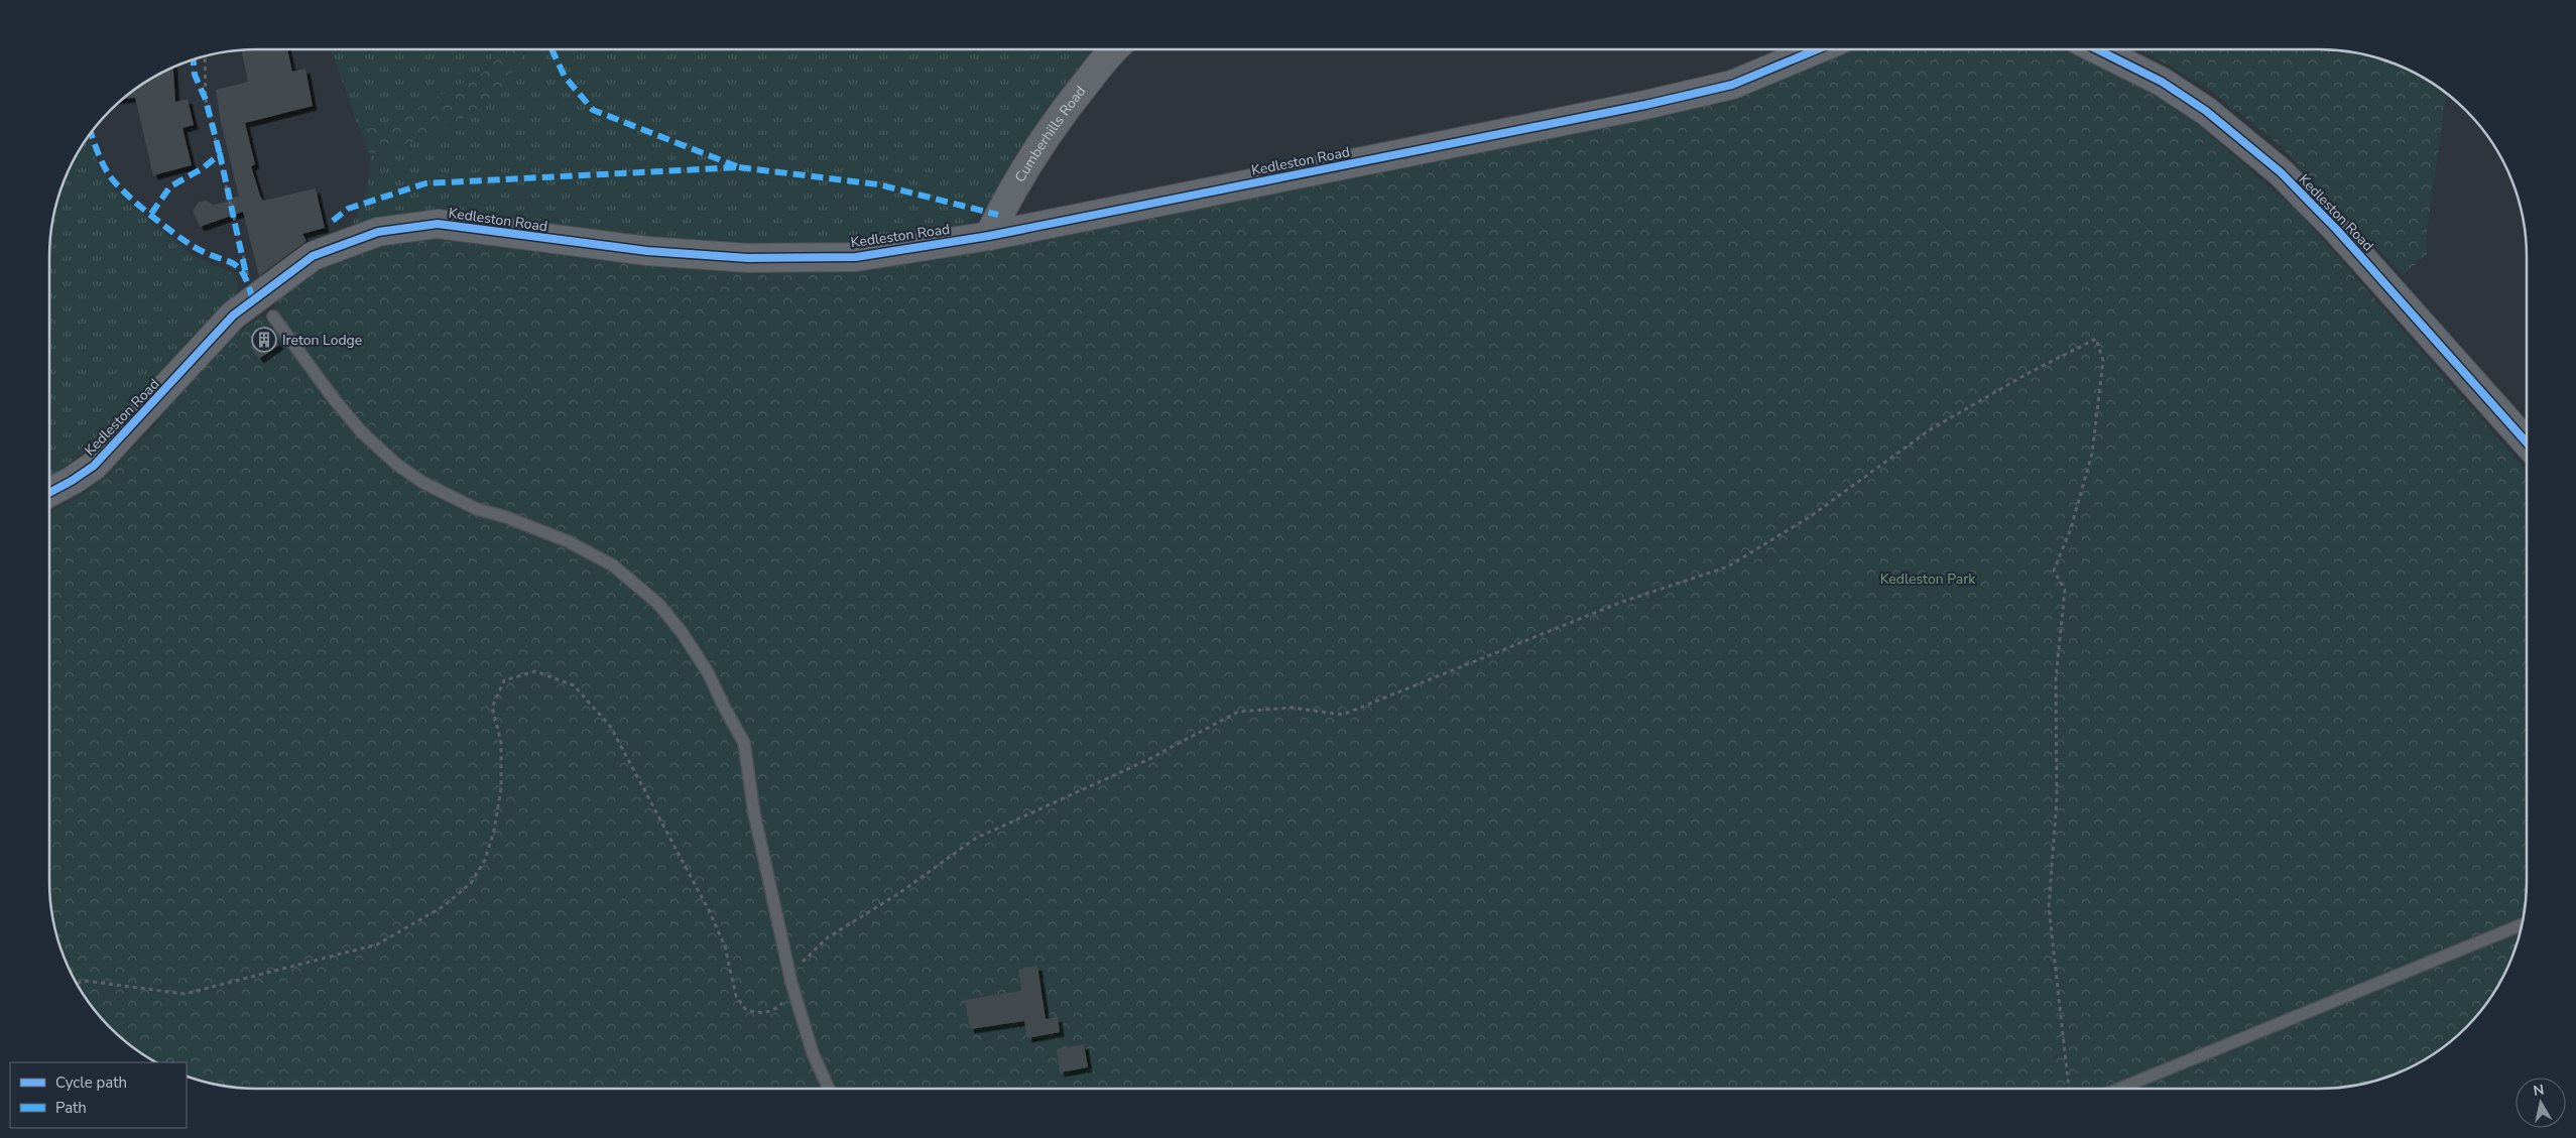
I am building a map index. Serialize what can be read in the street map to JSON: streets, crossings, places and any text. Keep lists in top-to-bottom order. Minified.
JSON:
{"streets":{"street":["Cumberhills Road","Kedleston Road"]},"crossings":[["Cumberhills Road","Kedleston Road"]],"parks":["Kedleston Park"],"places":{"building":["Ireton Lodge"]},"legend":["Cycle path","Path"],"north":"top"}
